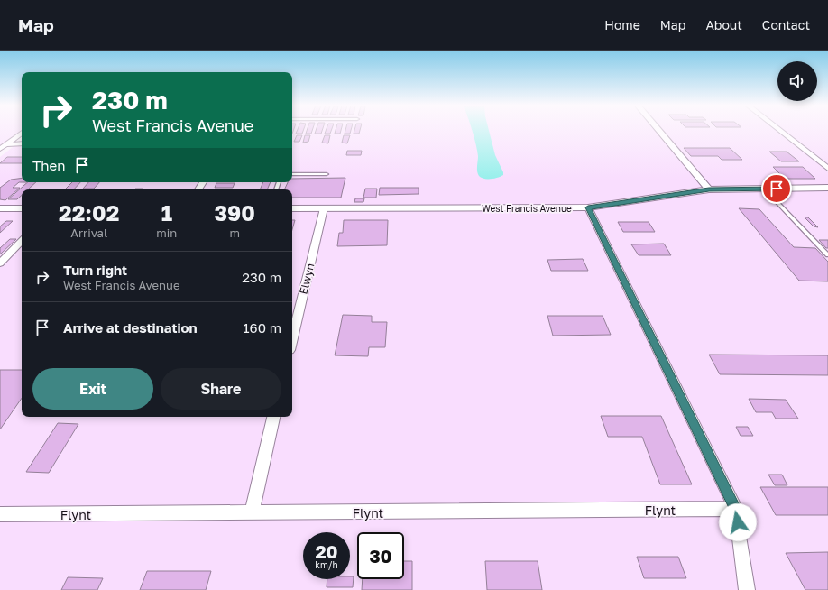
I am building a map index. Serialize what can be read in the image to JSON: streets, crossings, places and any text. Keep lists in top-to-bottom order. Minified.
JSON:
{"streets":{"street":["West Francis Avenue","Elwyn","Flynt"]},"crossings":[["West Francis Avenue","Elwyn"]],"page":{"header":"Map","nav":["Home","Map","About","Contact"],"turn":["230 m","West Francis Avenue"],"then":"Then","eta":["22:02","Arrival","1","min","390","m"],"list":[{"name":"Turn right","note":"West Francis Avenue","value":"230 m"},{"name":"Arrive at destination","value":"160 m"}],"buttons":["Exit","Share"],"speed":"20 km/h","limit":"30"}}
